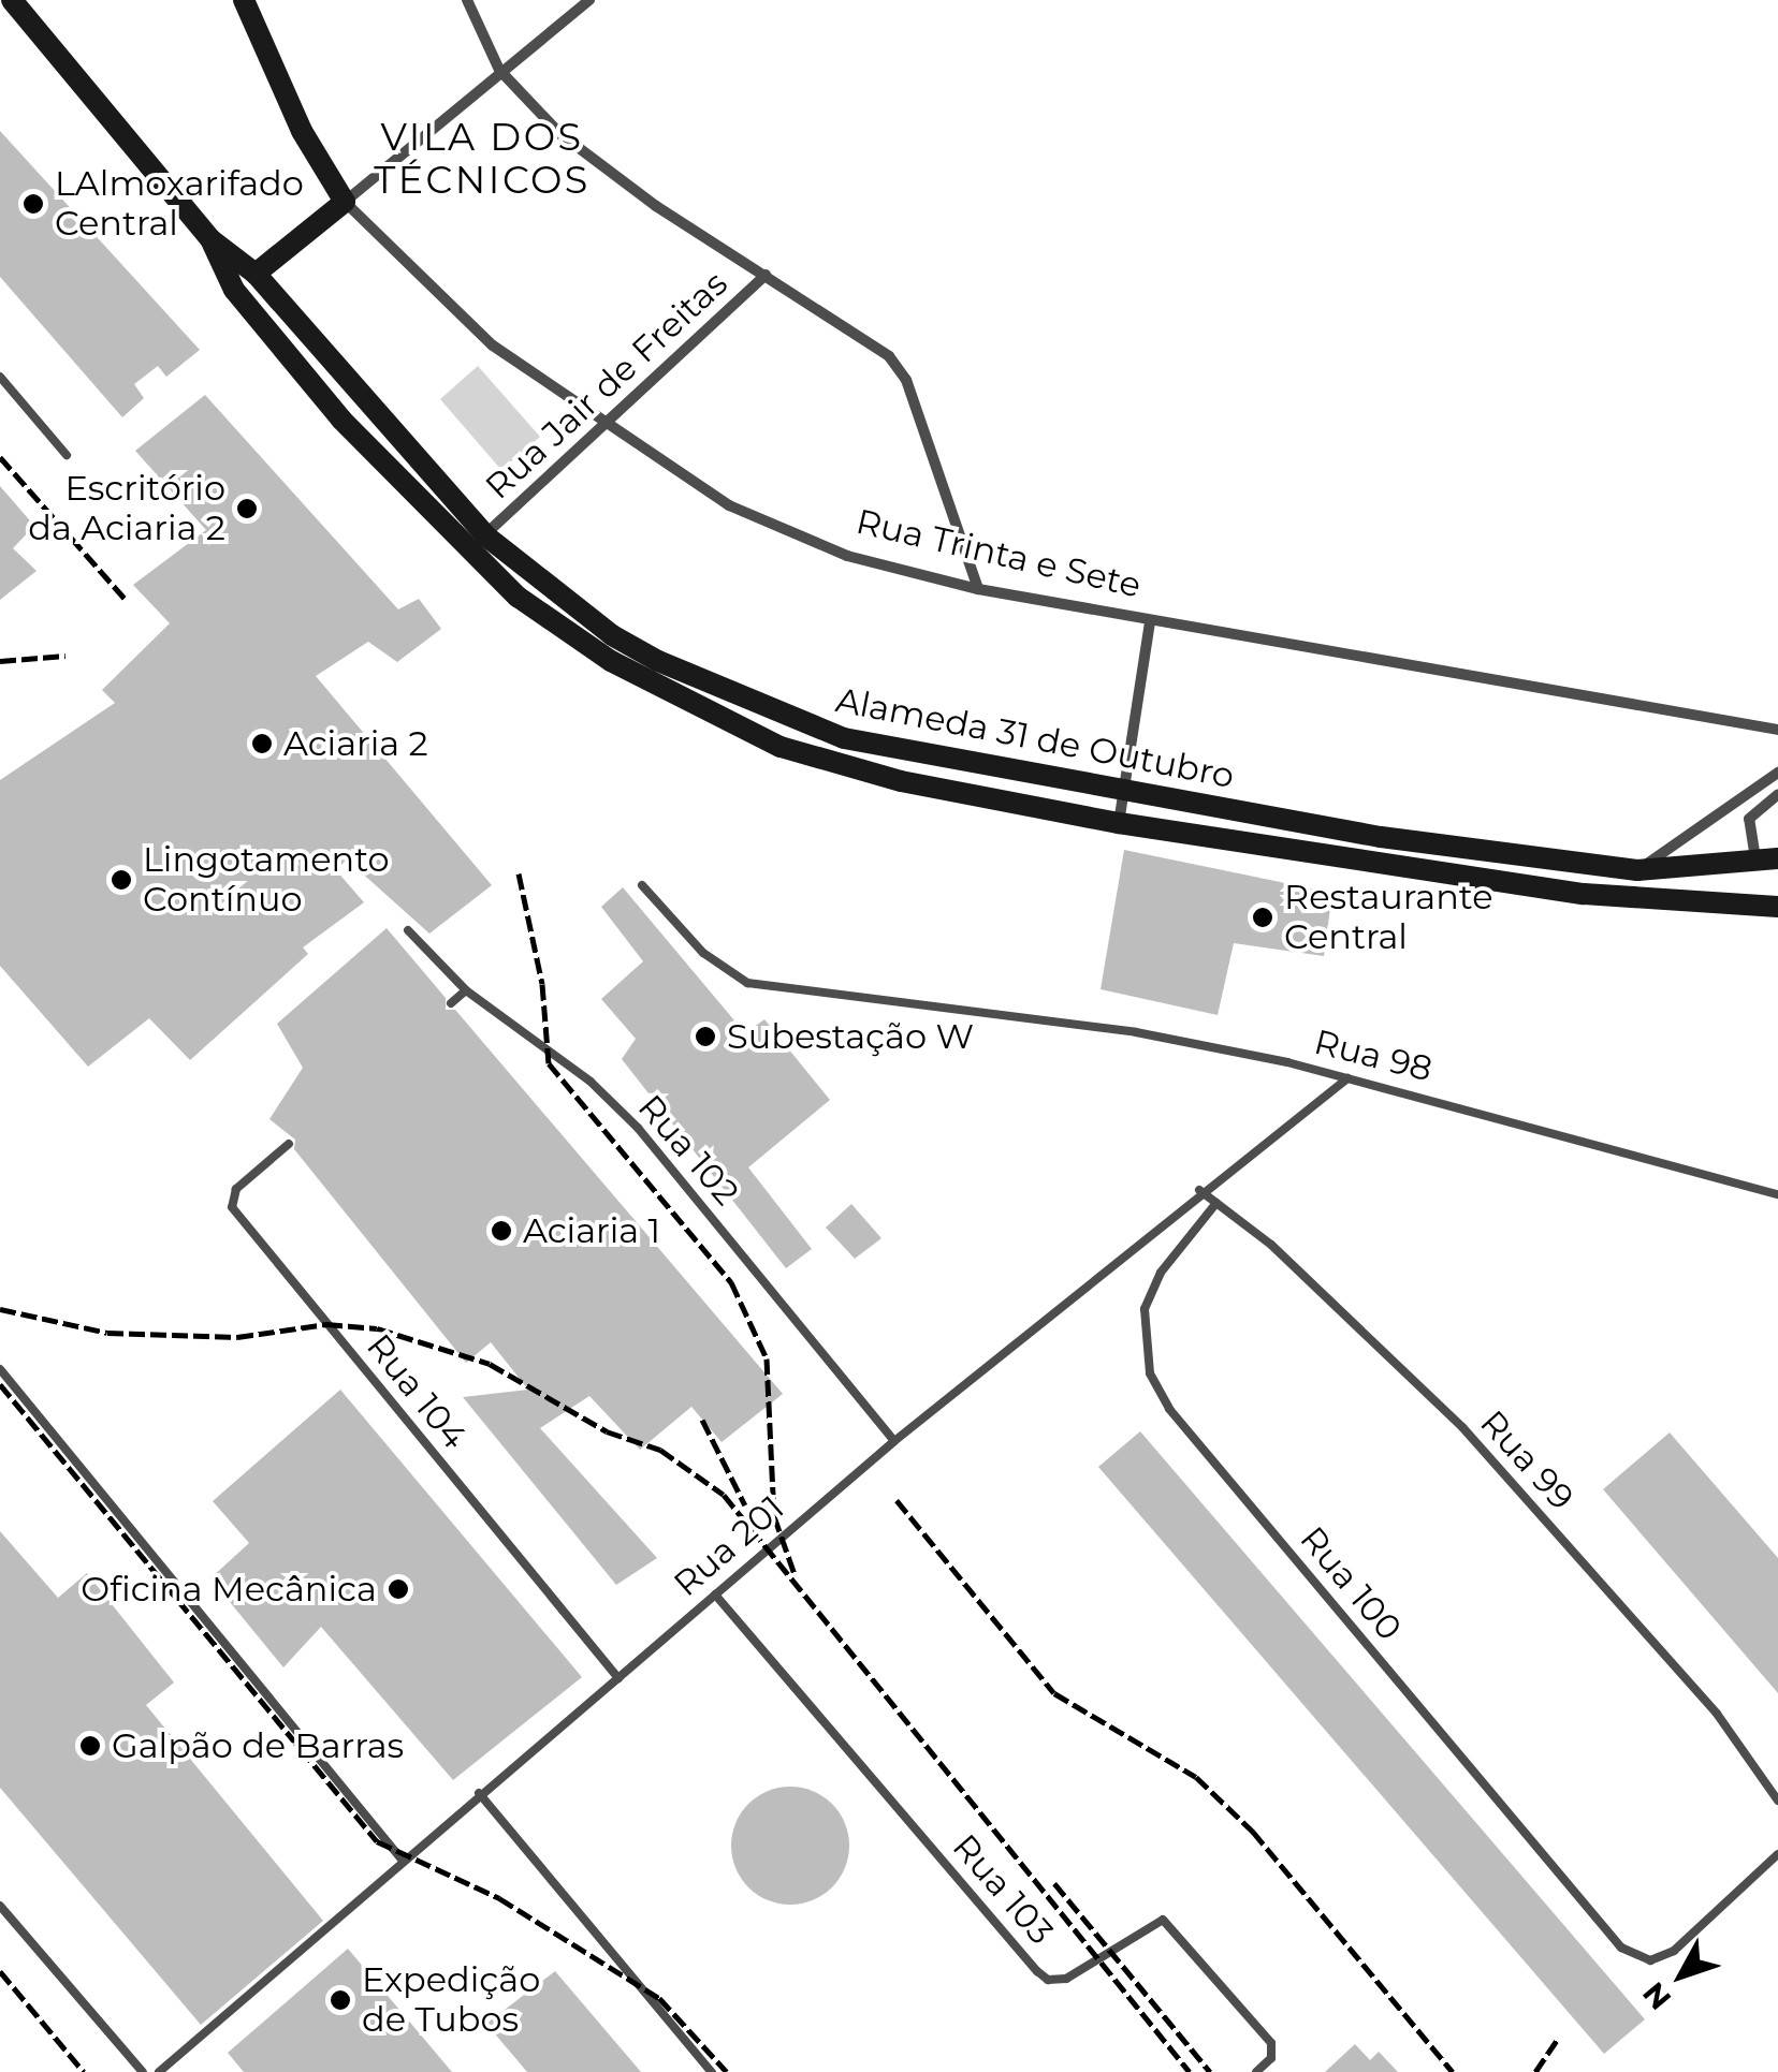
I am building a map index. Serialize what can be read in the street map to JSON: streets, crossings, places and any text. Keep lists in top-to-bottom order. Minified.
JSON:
{"streets":{"main road":["Rua Trinta e Sete","Alameda 31 de Outubro"],"street":["Rua Jair de Freitas"],"lane":["Rua 98","Rua 102","Rua 104","Rua 99","Rua 201","Rua 100","Rua 103"]},"crossings":[["Rua Jair de Freitas","Rua Trinta e Sete"],["Rua Jair de Freitas","Alameda 31 de Outubro"],["Rua 98","Rua 201"],["Rua 102","Rua 201"],["Rua 104","Rua 201"],["Rua 99","Rua 201"],["Rua 99","Rua 100"],["Rua 201","Rua 103"]],"districts":["VILA DOS TÉCNICOS"],"places":["LAlmoxarifado Central","Escritório da Aciaria 2","Aciaria 2","Lingotamento Contínuo","Restaurante Central","Subestação W","Aciaria 1","Oficina Mecânica","Galpão de Barras","Expedição de Tubos"],"north":"bottom left"}
